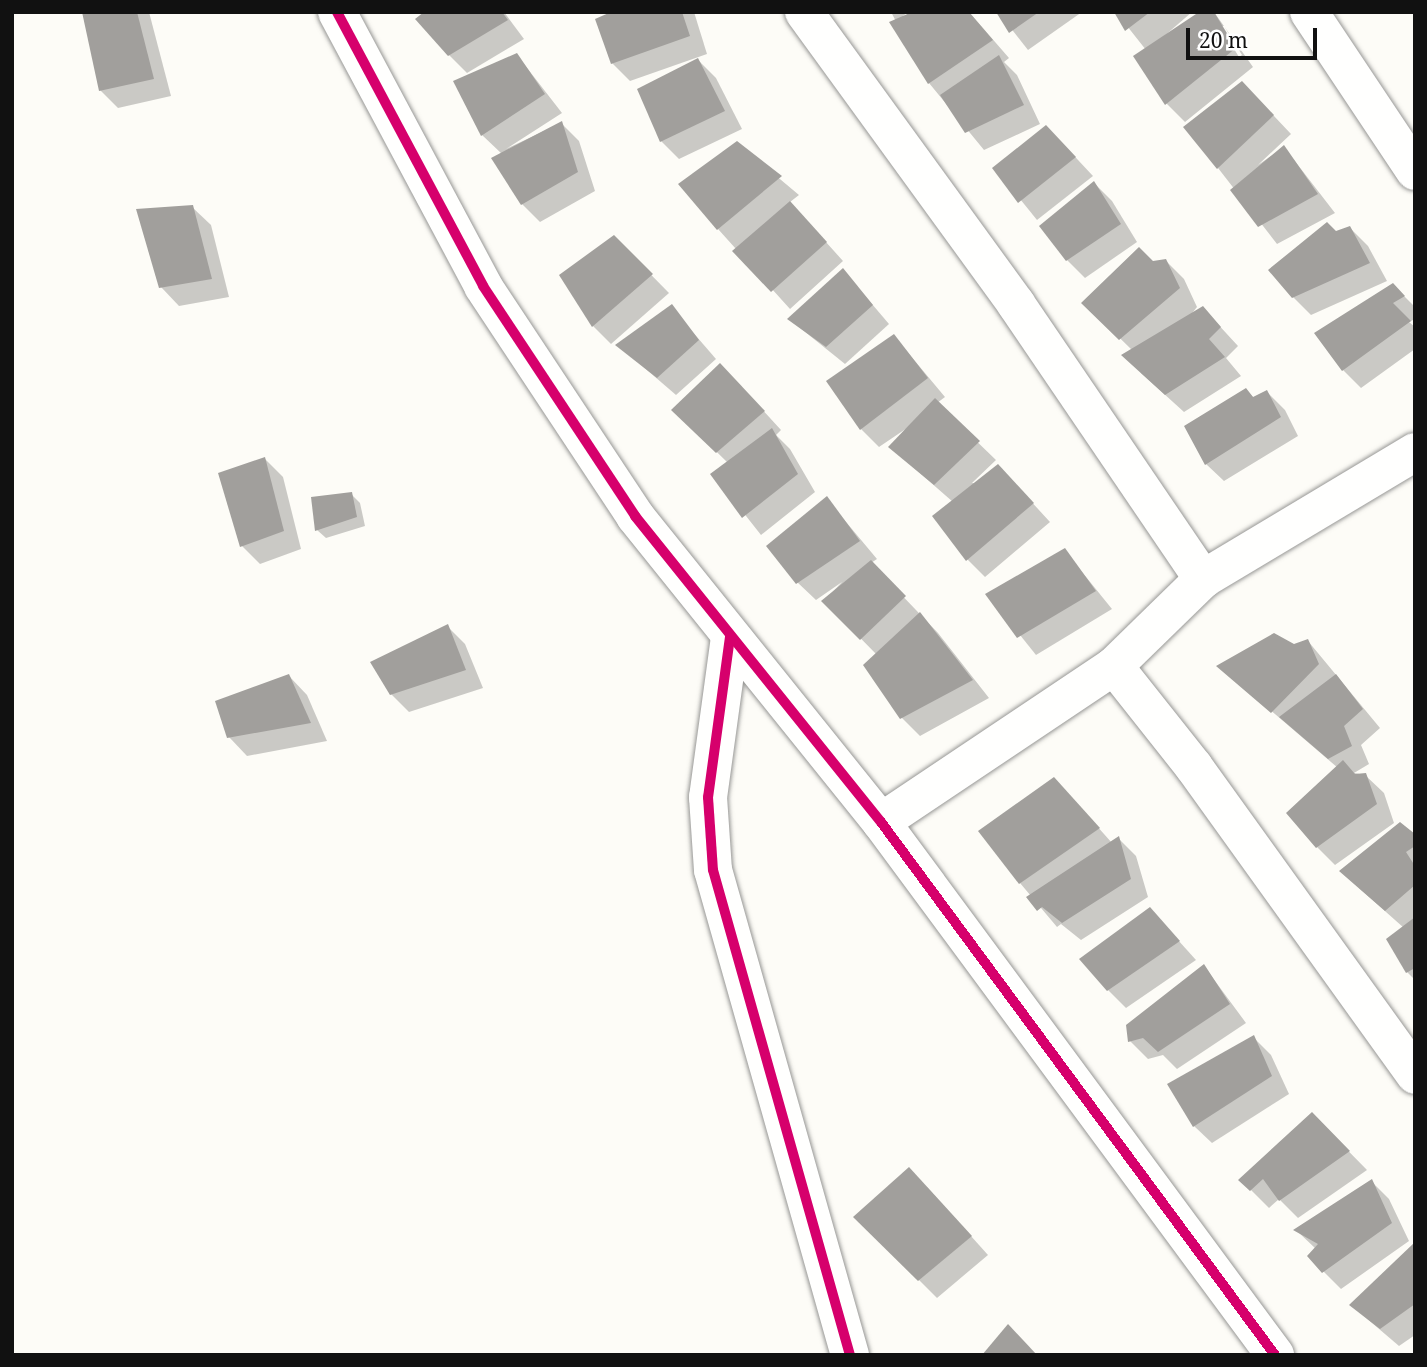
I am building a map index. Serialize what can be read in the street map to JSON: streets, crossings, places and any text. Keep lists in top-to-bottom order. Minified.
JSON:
{"scale_bar":"20 m"}
